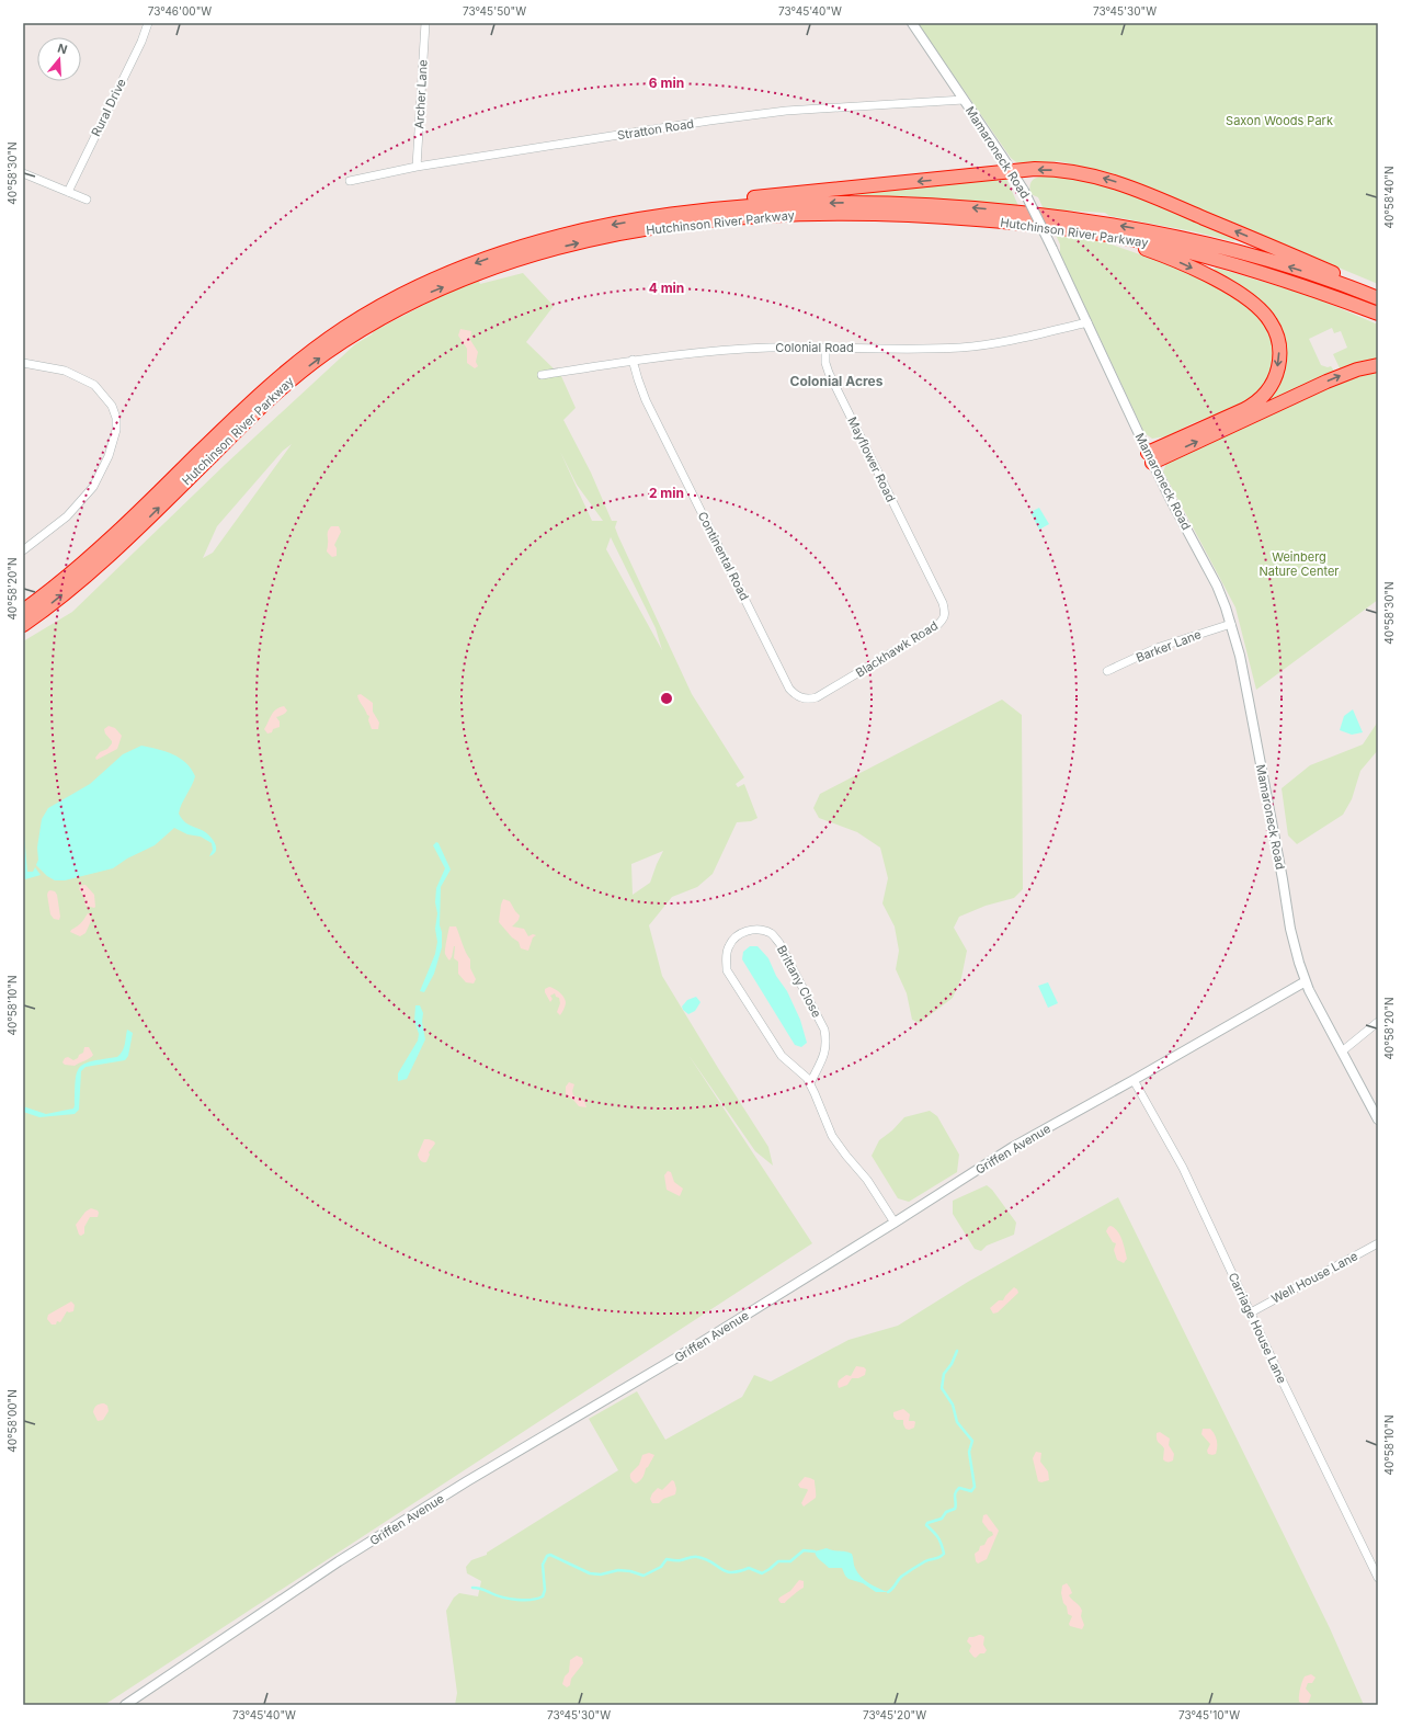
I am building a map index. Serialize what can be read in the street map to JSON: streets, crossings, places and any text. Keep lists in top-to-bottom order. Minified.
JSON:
{"streets":{"highway":["Hutchinson River Parkway"],"street":["Archer Lane","Rural Drive","Stratton Road","Mamaroneck Road","Colonial Road","Mayflower Road","Continental Road","Barker Lane","Blackhawk Road","Brittany Close","Griffen Avenue","Well House Lane","Carriage House Lane"]},"crossings":[["Archer Lane","Stratton Road"],["Stratton Road","Mamaroneck Road"],["Mamaroneck Road","Colonial Road"],["Mamaroneck Road","Barker Lane"],["Mamaroneck Road","Griffen Avenue"],["Colonial Road","Mayflower Road"],["Colonial Road","Continental Road"],["Mayflower Road","Blackhawk Road"],["Continental Road","Blackhawk Road"],["Brittany Close","Griffen Avenue"],["Griffen Avenue","Carriage House Lane"],["Well House Lane","Carriage House Lane"]],"districts":["Colonial Acres"],"parks":["Saxon Woods Park","Weinberg Nature Center"],"north":"top","coordinates":["73°46'00\"W","73°45'50\"W","73°45'40\"W","73°45'30\"W","40°58'30\"N","40°58'40\"N","40°58'20\"N","40°58'10\"N","40°58'00\"N","73°45'20\"W","73°45'10\"W"],"rings":["6 min","4 min","2 min"]}
